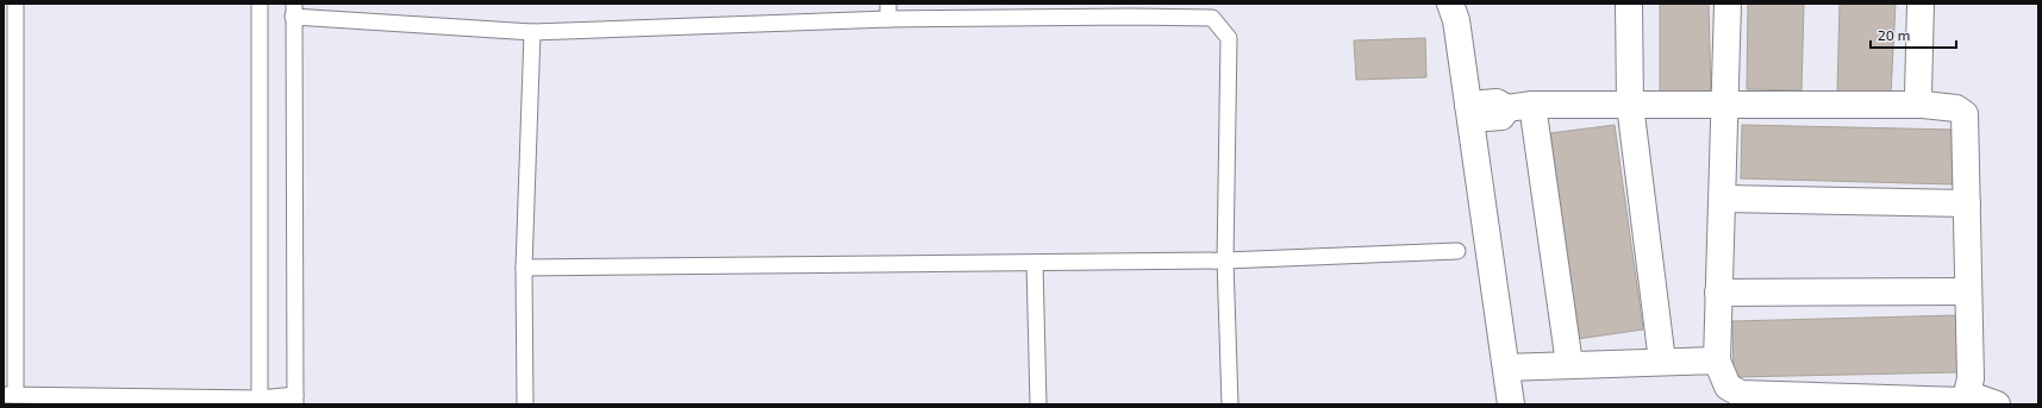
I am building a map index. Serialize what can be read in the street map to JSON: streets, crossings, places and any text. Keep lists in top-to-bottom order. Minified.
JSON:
{"scale_bar":"20 m"}
